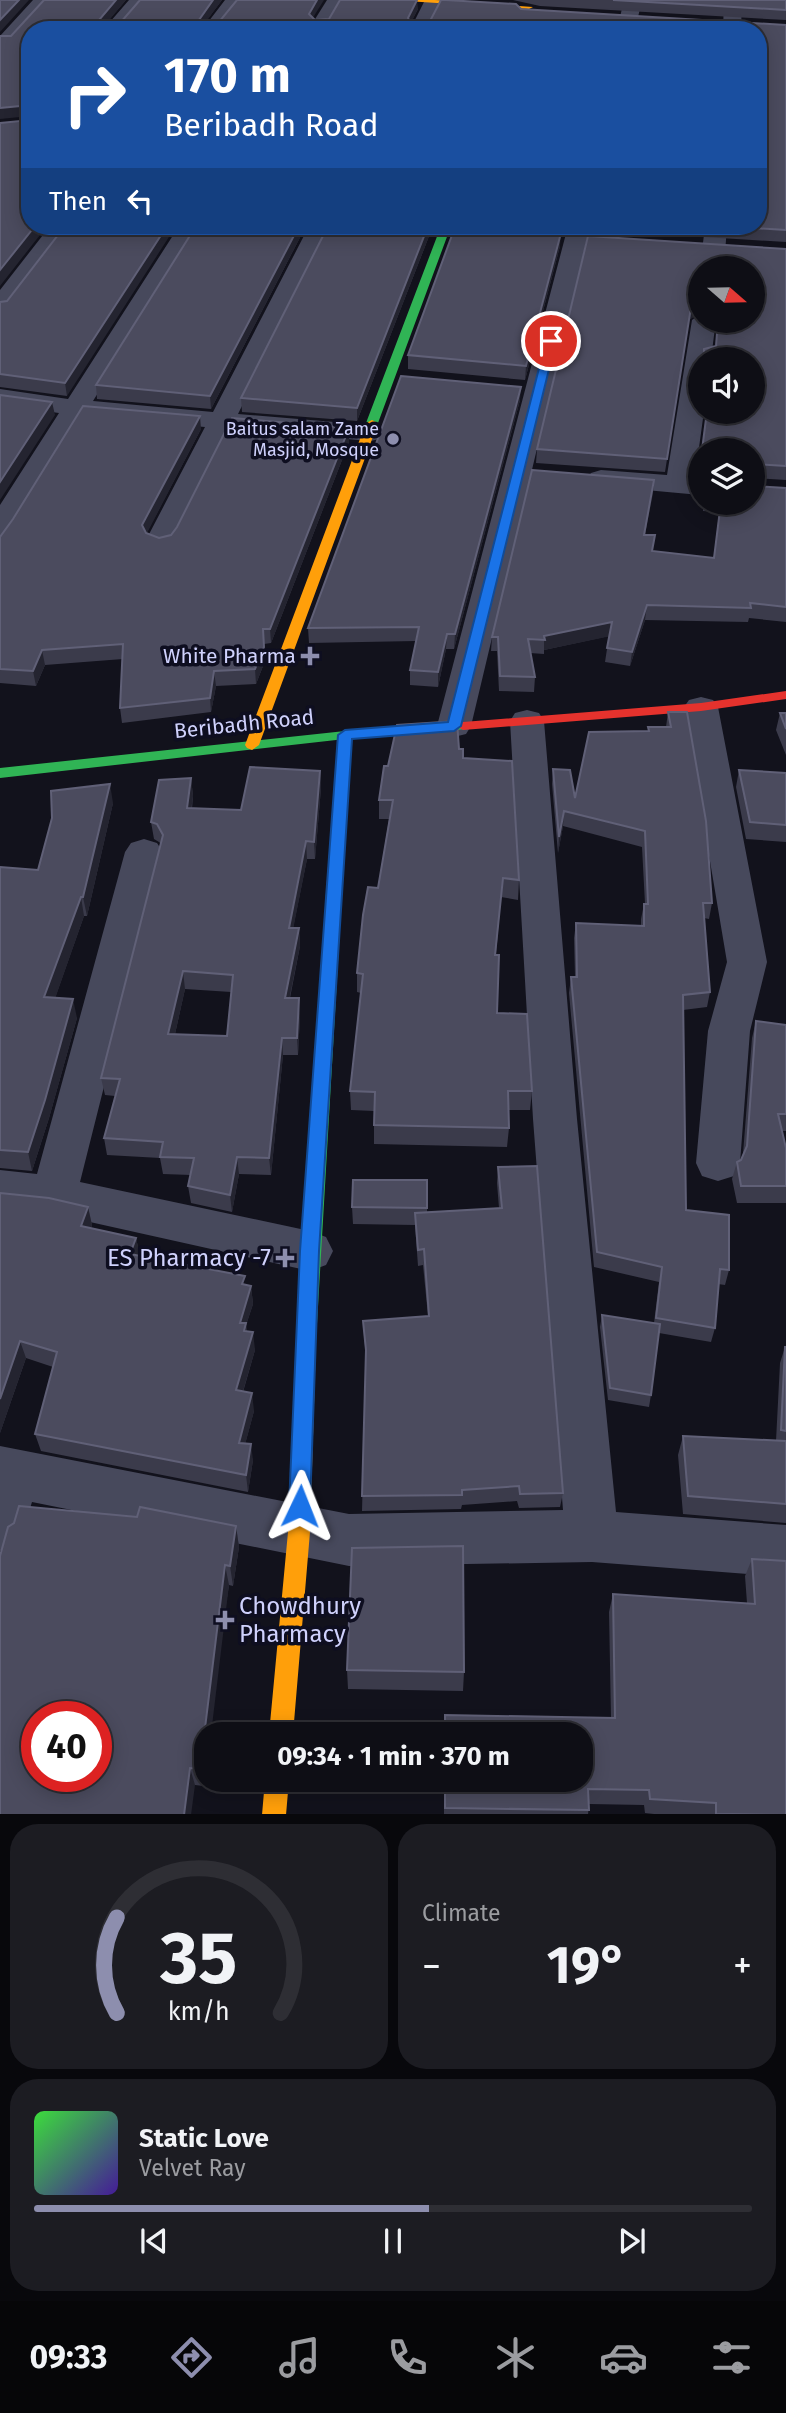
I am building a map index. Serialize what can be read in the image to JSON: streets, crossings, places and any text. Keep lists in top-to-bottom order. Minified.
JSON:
{"streets":{"main road":["Beribadh Road"]},"places":{"other":["Baitus salam Zame Masjid, Mosque"],"health":["White Pharma","ES Pharmacy -7","Chowdhury Pharmacy"]},"north":"right","page":{"turn":["170 m","Beribadh Road"],"then":"Then","limit":"40","trip":"09:34 · 1 min · 370 m","tile":"Climate","heat":["−","19°","+"],"song":["Static Love","Velvet Ray"],"tabs":"09:33","gauge":["35","km/h"]}}
